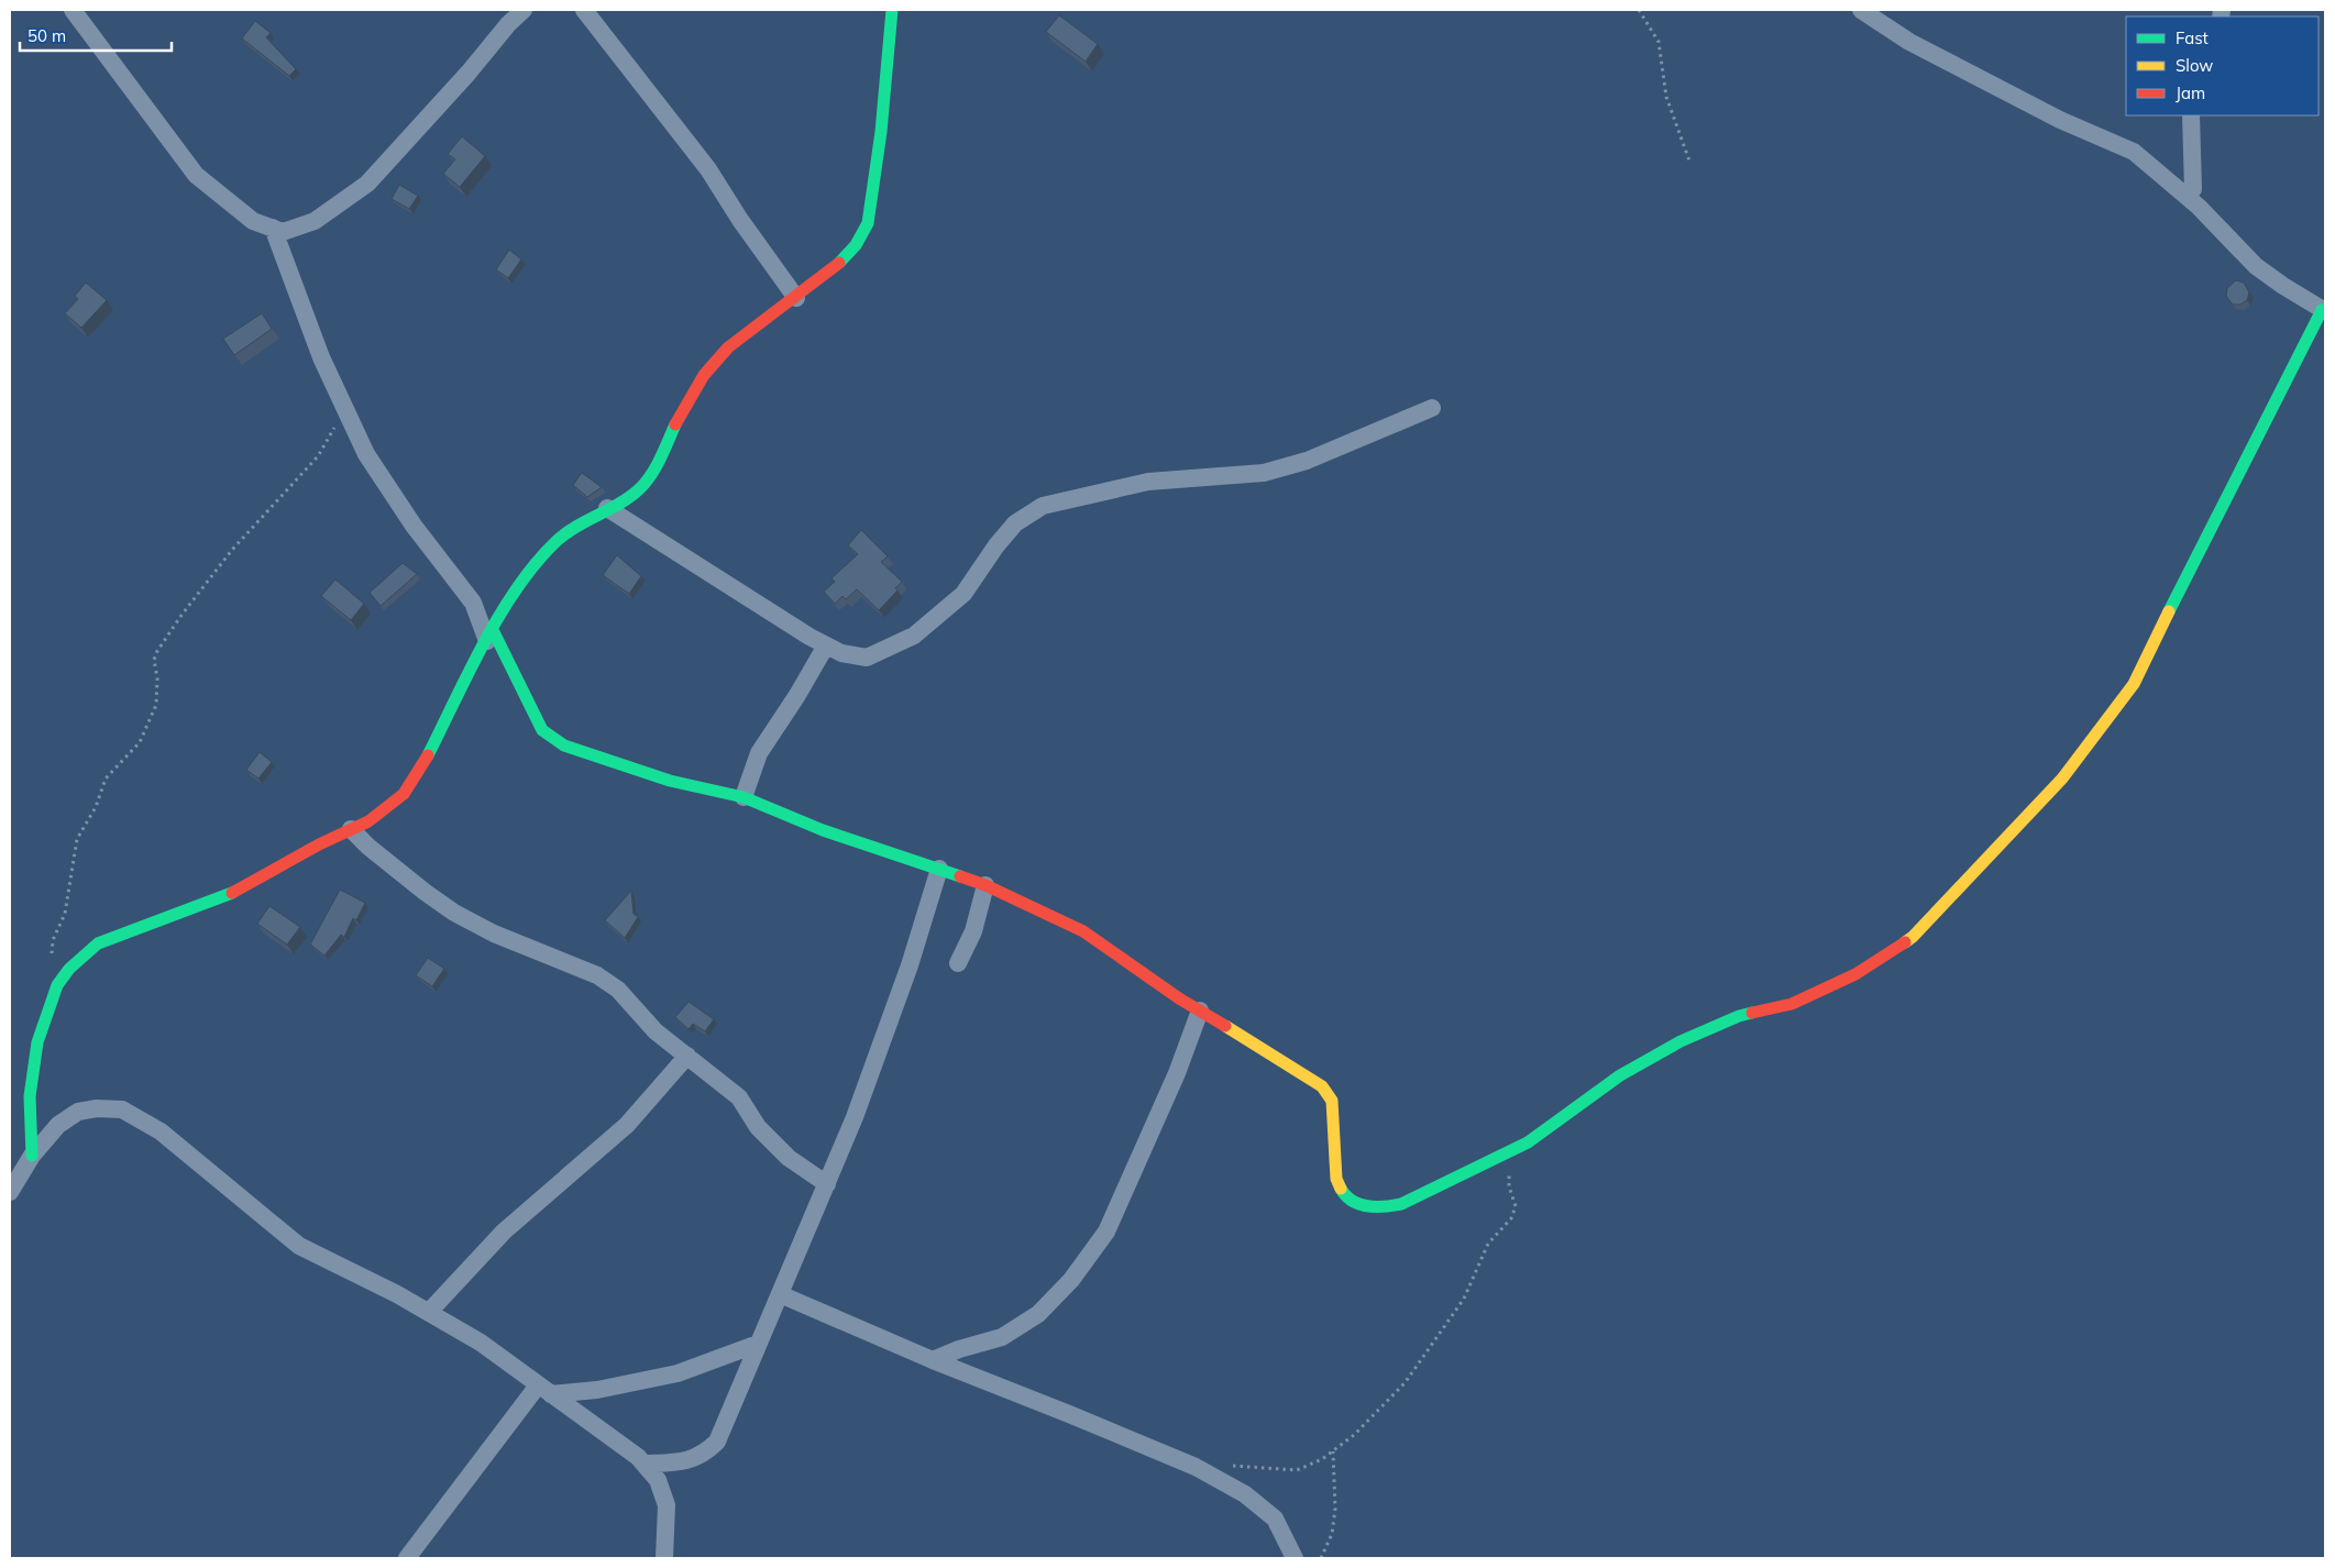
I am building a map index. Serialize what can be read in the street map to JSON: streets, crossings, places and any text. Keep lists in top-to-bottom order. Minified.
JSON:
{"legend":["Fast","Slow","Jam"],"scale_bar":"50 m"}
